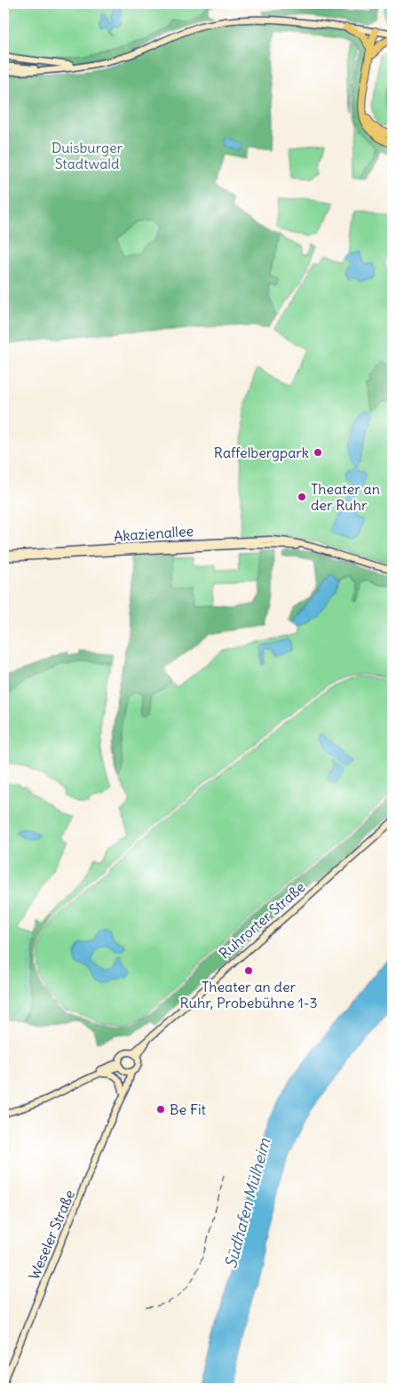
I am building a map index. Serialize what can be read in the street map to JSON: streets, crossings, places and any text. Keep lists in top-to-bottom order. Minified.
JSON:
{"streets":{"main road":["Akazienallee","Ruhrorter Straße","Weseler Straße"]},"crossings":[["Ruhrorter Straße","Weseler Straße"]],"water":["Südhafen Mülheim"],"parks":["Duisburger Stadtwald"],"places":["Raffelbergpark","Theater an der Ruhr","Theater an der Ruhr, Probebühne 1-3","Be Fit"]}
